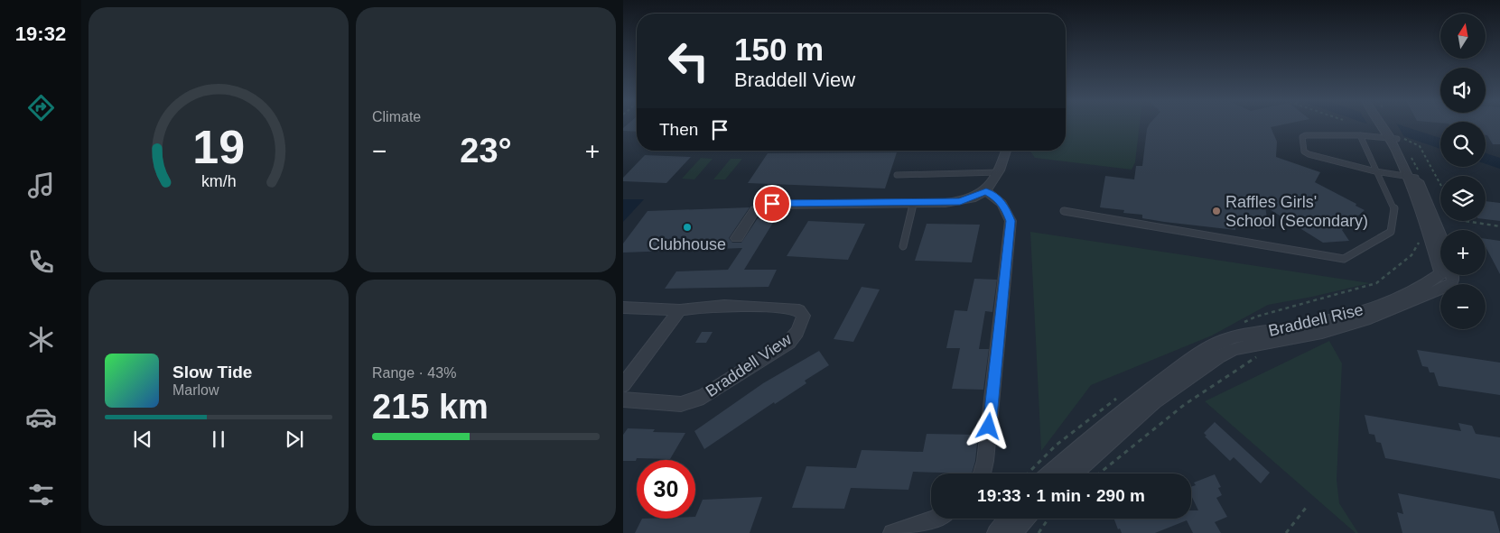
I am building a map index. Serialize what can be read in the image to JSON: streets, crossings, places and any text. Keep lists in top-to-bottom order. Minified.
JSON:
{"streets":{"street":["Braddell Rise","Braddell View"]},"places":["Raffles Girls' School (Secondary)","Clubhouse"],"north":"top","page":{"tabs":"19:32","tile":["Climate",["Range · 43%","215 km"]],"map_buttons":["+","−"],"turn":["150 m","Braddell View"],"then":"Then","heat":["−","23°","+"],"song":["Slow Tide","Marlow"],"limit":"30","trip":"19:33 · 1 min · 290 m","gauge":["19","km/h"]}}
